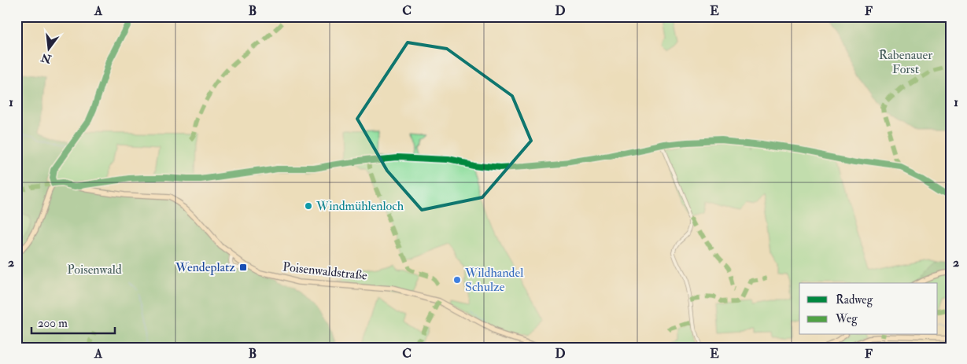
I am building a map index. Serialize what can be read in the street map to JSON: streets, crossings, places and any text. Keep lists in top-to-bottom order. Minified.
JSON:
{"streets":{"street":["Poisenwaldstraße"]},"parks":["Rabenauer Forst","Poisenwald"],"places":{"other":["Windmühlenloch","Wildhandel Schulze"],"transit":["Wendeplatz"]},"legend":["Radweg","Weg"],"scale_bar":"200 m","north":"bottom","grid":{"columns":["A","B","C","D","E","F"],"rows":["1","2"]}}
